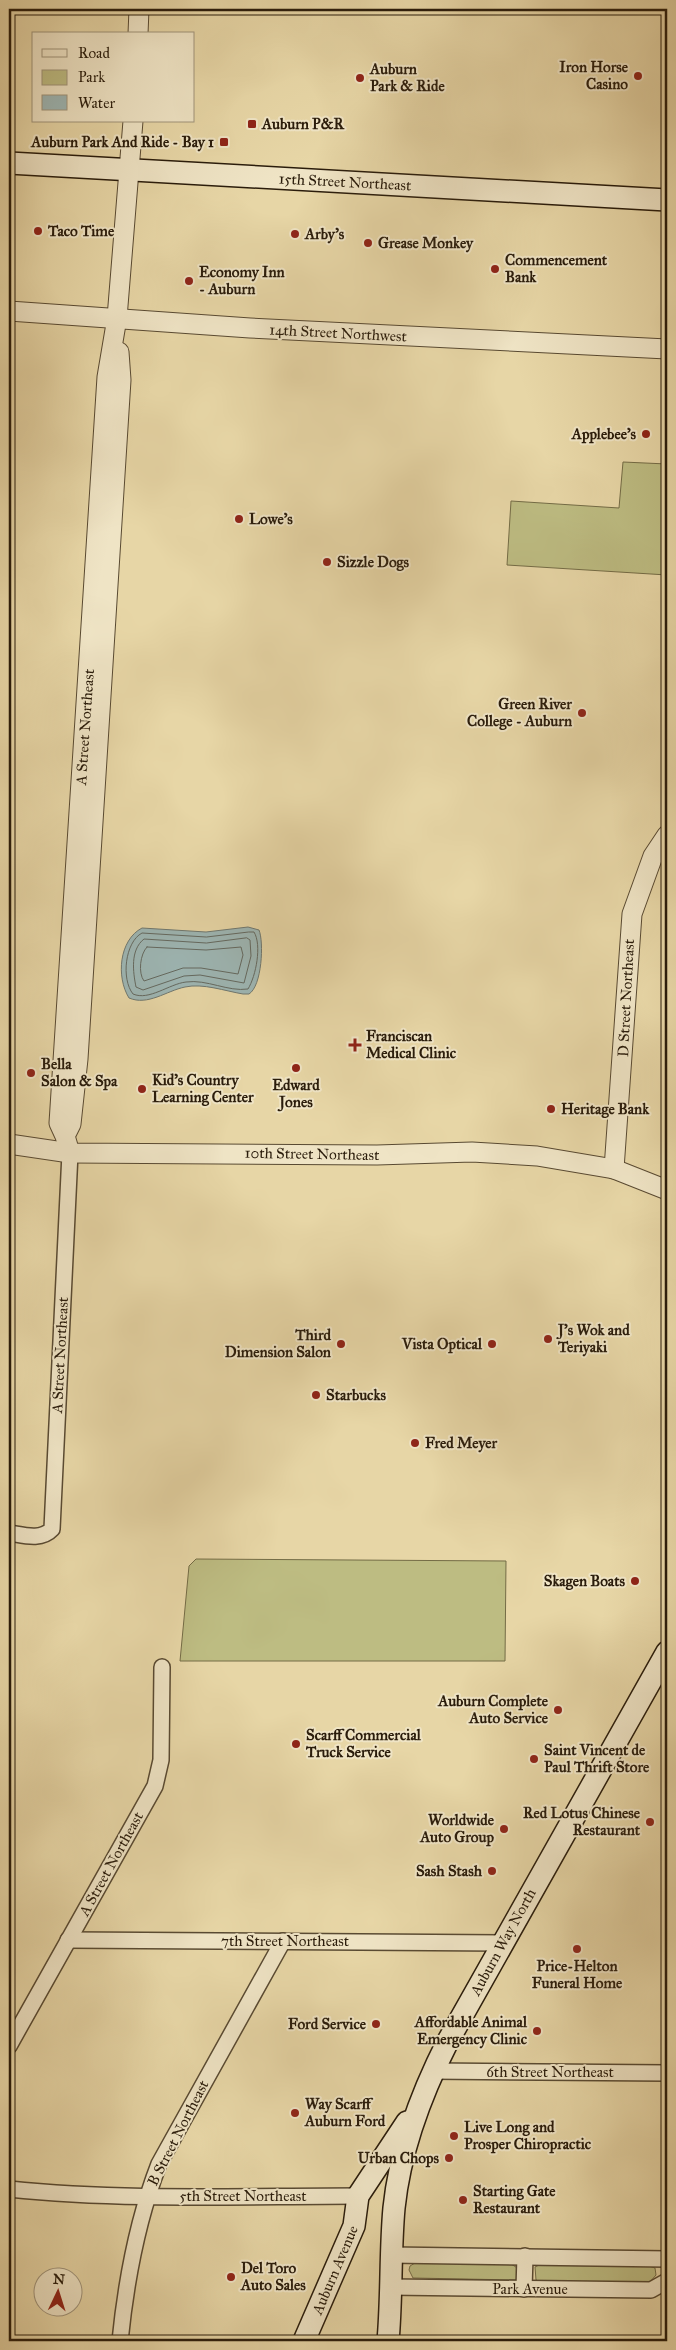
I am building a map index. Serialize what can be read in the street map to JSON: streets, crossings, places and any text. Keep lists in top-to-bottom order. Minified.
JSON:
{"streets":{"main road":["15th Street Northeast","Auburn Way North","Auburn Avenue"],"street":["14th Street Northwest","A Street Northeast","D Street Northeast","10th Street Northeast","7th Street Northeast","6th Street Northeast","B Street Northeast","5th Street Northeast","Park Avenue"]},"crossings":[["15th Street Northeast","A Street Northeast"],["14th Street Northwest","A Street Northeast"],["A Street Northeast","10th Street Northeast"],["A Street Northeast","7th Street Northeast"],["D Street Northeast","10th Street Northeast"],["7th Street Northeast","Auburn Way North"],["7th Street Northeast","B Street Northeast"],["Auburn Way North","6th Street Northeast"],["Auburn Way North","Park Avenue"],["B Street Northeast","5th Street Northeast"],["5th Street Northeast","Auburn Avenue"]],"places":{"other":["Iron Horse Casino","Auburn Park & Ride","Taco Time","Arby's","Grease Monkey","Commencement Bank","Economy Inn - Auburn","Applebee's","Lowe's","Sizzle Dogs","Green River College - Auburn","Edward Jones","Bella Salon & Spa","Kid's Country Learning Center","Heritage Bank","J's Wok and Teriyaki","Third Dimension Salon","Vista Optical","Starbucks","Fred Meyer","Skagen Boats","Auburn Complete Auto Service","Scarff Commercial Truck Service","Saint Vincent de Paul Thrift Store","Red Lotus Chinese Restaurant","Worldwide Auto Group","Sash Stash","Price-Helton Funeral Home","Ford Service","Affordable Animal Emergency Clinic","Way Scarff Auburn Ford","Live Long and Prosper Chiropractic","Urban Chops","Starting Gate Restaurant","Del Toro Auto Sales"],"transit":["Auburn P&R","Auburn Park And Ride - Bay 1"],"health":["Franciscan Medical Clinic"]},"legend":["Road","Park","Water"],"north":"top"}
